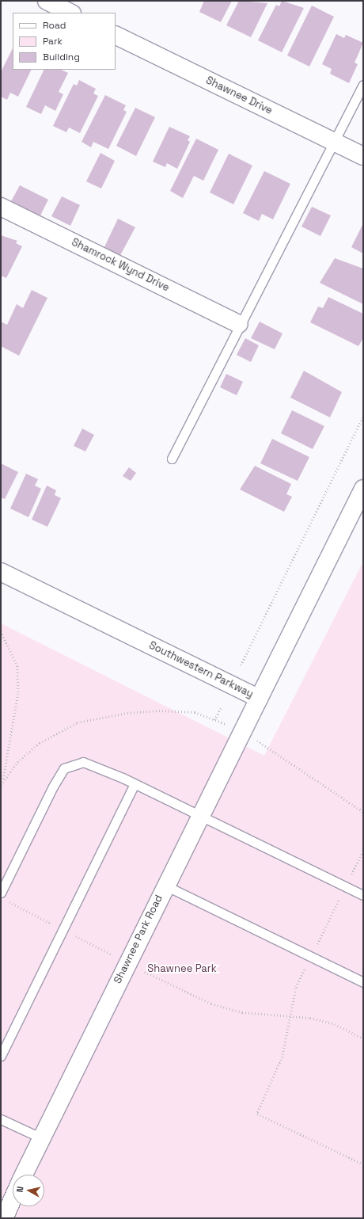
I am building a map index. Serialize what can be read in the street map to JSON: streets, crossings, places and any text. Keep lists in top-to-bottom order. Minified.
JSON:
{"streets":{"street":["Shawnee Drive","Shamrock Wynd Drive","Southwestern Parkway","Shawnee Park Road"]},"crossings":[["Southwestern Parkway","Shawnee Park Road"]],"parks":["Shawnee Park"],"legend":["Road","Park","Building"],"north":"left"}
